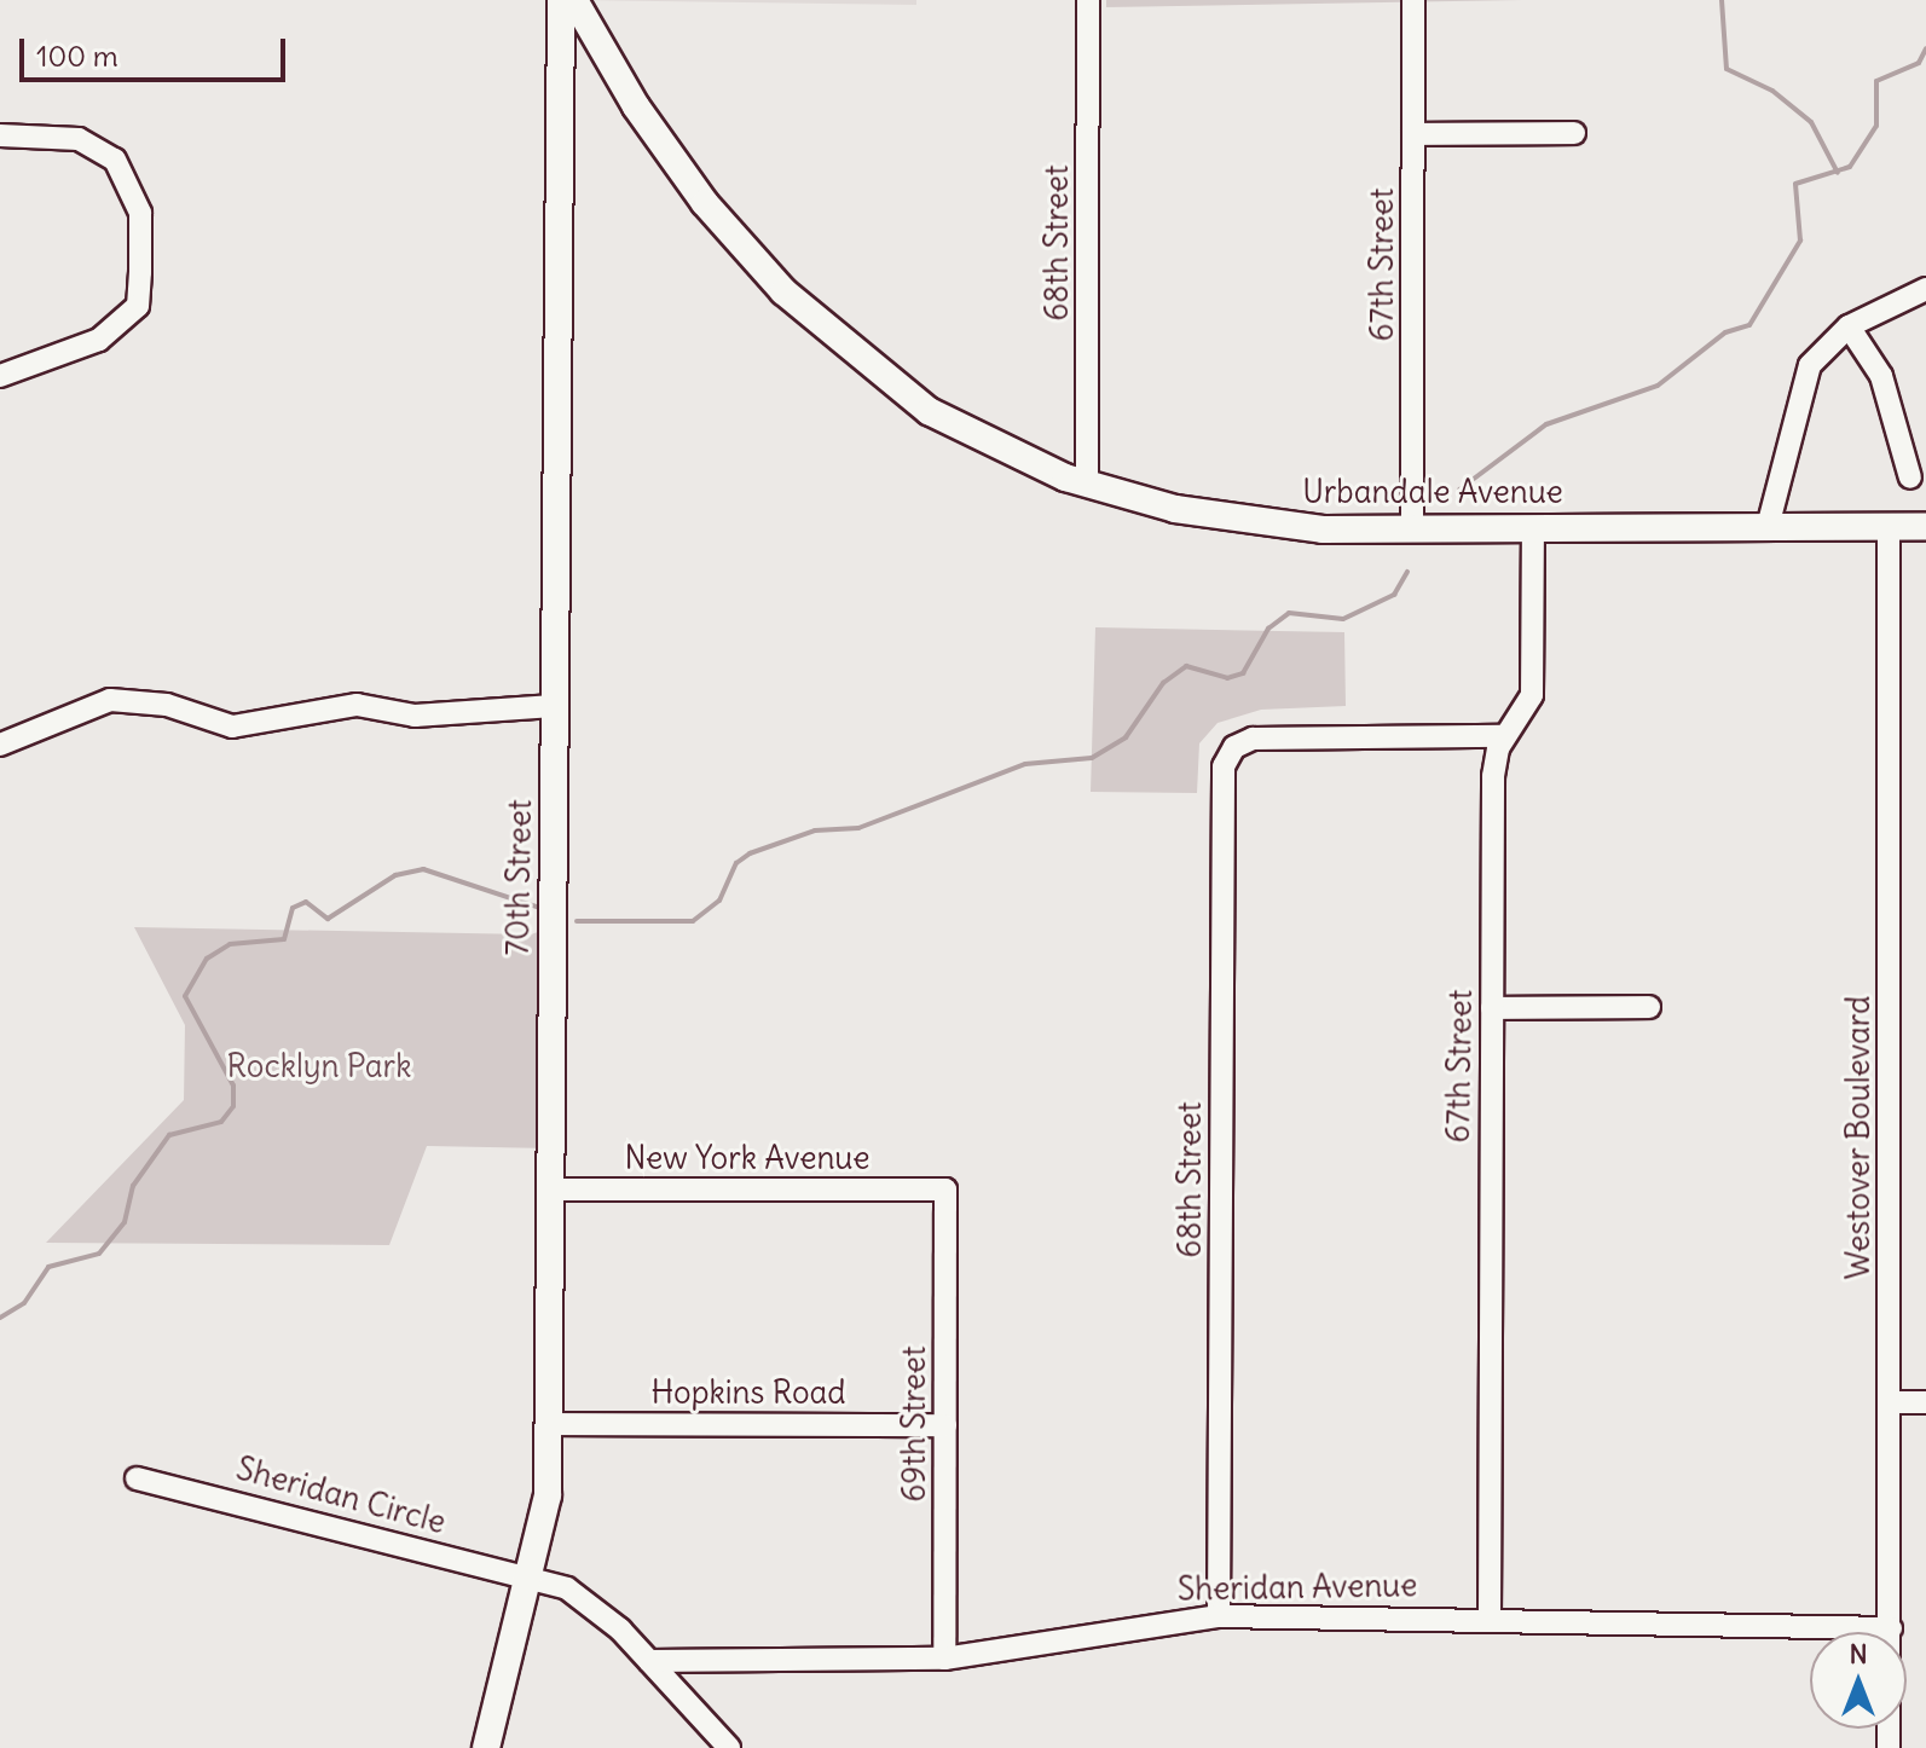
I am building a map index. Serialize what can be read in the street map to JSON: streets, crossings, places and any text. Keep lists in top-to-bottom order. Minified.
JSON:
{"streets":{"street":["68th Street","67th Street","Urbandale Avenue","70th Street","Westover Boulevard","New York Avenue","Hopkins Road","69th Street","Sheridan Circle","Sheridan Avenue"]},"crossings":[["68th Street","67th Street"],["68th Street","Urbandale Avenue"],["68th Street","Sheridan Avenue"],["67th Street","Urbandale Avenue"],["67th Street","Sheridan Avenue"],["Urbandale Avenue","Westover Boulevard"],["70th Street","New York Avenue"],["70th Street","Hopkins Road"],["70th Street","Sheridan Circle"],["Westover Boulevard","Sheridan Avenue"],["New York Avenue","69th Street"],["Hopkins Road","69th Street"],["69th Street","Sheridan Avenue"],["Sheridan Circle","Sheridan Avenue"]],"parks":["Rocklyn Park"],"scale_bar":"100 m","north":"top"}
